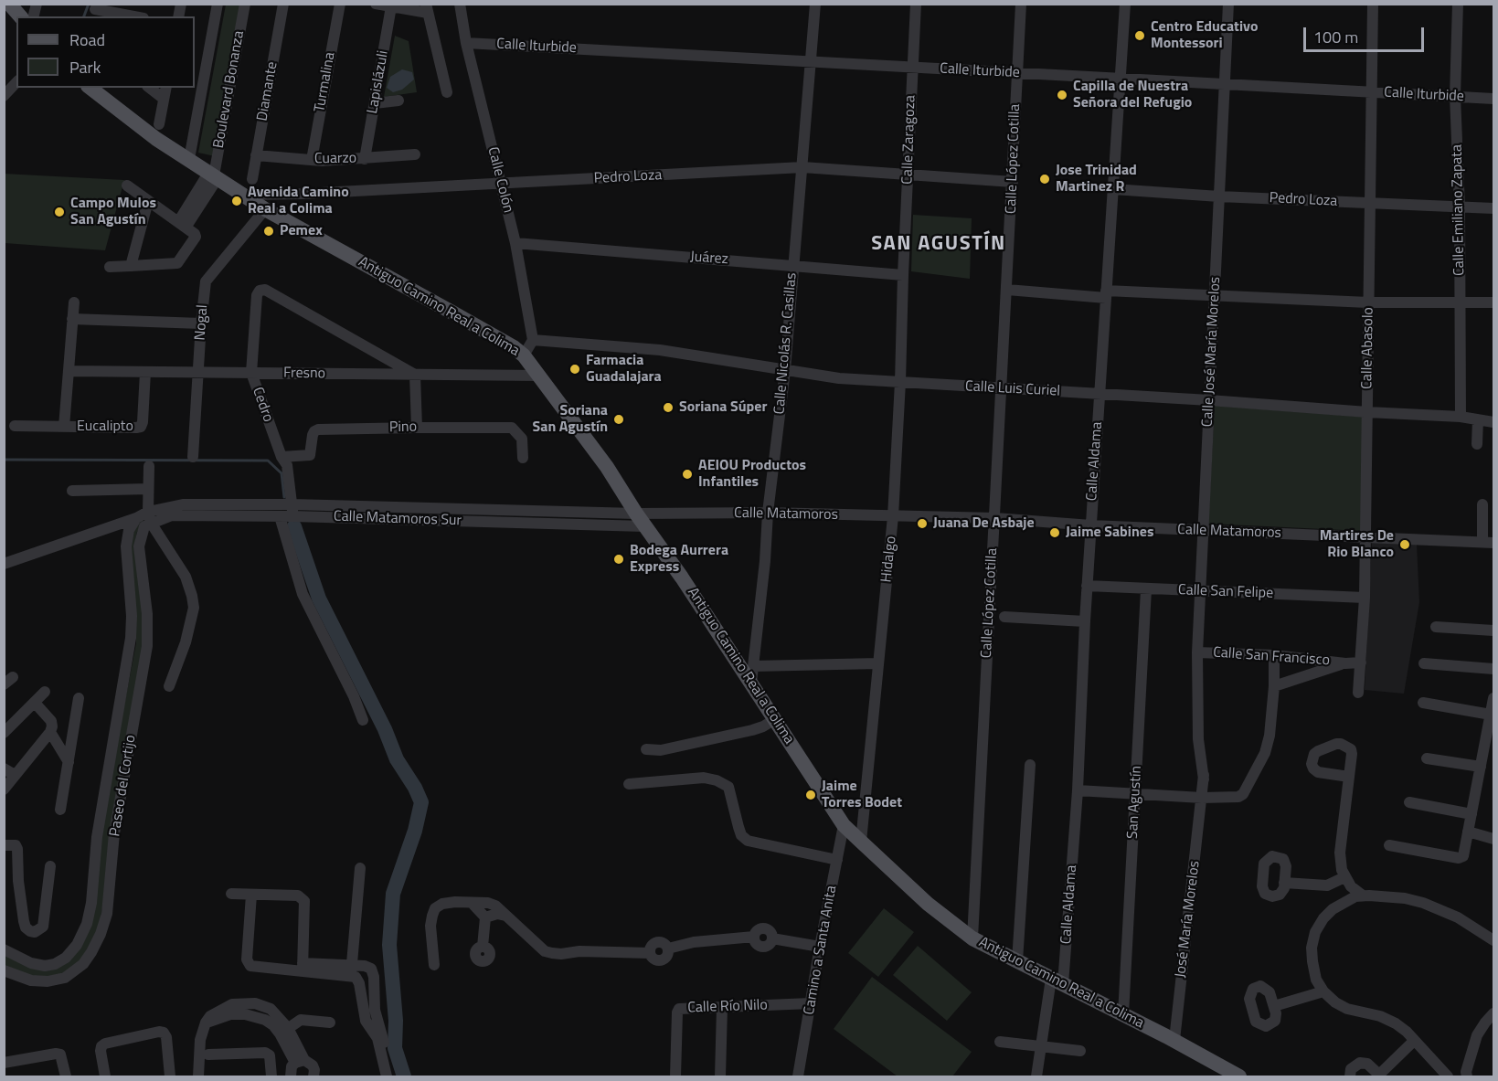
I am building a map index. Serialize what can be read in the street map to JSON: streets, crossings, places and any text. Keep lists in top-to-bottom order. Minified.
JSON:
{"streets":{"main road":["Antiguo Camino Real a Colima"],"street":["Calle Iturbide","Turmalina","Lapislázuli","Boulevard Bonanza","Diamante","Calle Zaragoza","Cuarzo","Calle López Cotilla","Pedro Loza","Calle Colón","Calle Emiliano Zapata","Juárez","Nogal","Calle Nicolás R. Casillas","Calle Abasolo","Calle José María Morelos","Fresno","Calle Luis Curiel","Cedro","Eucalipto","Pino","Calle Aldama","Calle Matamoros","Calle Matamoros Sur","Hidalgo","Calle San Felipe","Calle San Francisco","Paseo del Cortijo","San Agustín","José María Morelos","Camino a Santa Anita","Calle Río Nilo"]},"crossings":[["Calle Iturbide","Calle Zaragoza"],["Calle Iturbide","Calle López Cotilla"],["Calle Iturbide","Calle Colón"],["Calle Iturbide","Calle Emiliano Zapata"],["Calle Iturbide","Calle Nicolás R. Casillas"],["Calle Iturbide","Calle Abasolo"],["Calle Iturbide","Calle José María Morelos"],["Calle Iturbide","Calle Aldama"],["Turmalina","Cuarzo"],["Lapislázuli","Cuarzo"],["Boulevard Bonanza","Antiguo Camino Real a Colima"],["Diamante","Cuarzo"],["Calle Zaragoza","Pedro Loza"],["Calle Zaragoza","Juárez"],["Calle Zaragoza","Hidalgo"],["Calle López Cotilla","Pedro Loza"],["Calle López Cotilla","Antiguo Camino Real a Colima"],["Calle López Cotilla","Calle Luis Curiel"],["Calle López Cotilla","Calle Matamoros"],["Pedro Loza","Calle Colón"],["Pedro Loza","Calle Emiliano Zapata"],["Pedro Loza","Antiguo Camino Real a Colima"],["Pedro Loza","Calle Nicolás R. Casillas"],["Pedro Loza","Calle Abasolo"],["Pedro Loza","Calle José María Morelos"],["Pedro Loza","Calle Aldama"],["Calle Colón","Juárez"],["Calle Colón","Calle Luis Curiel"],["Calle Emiliano Zapata","Calle Luis Curiel"],["Juárez","Calle Nicolás R. Casillas"],["Juárez","Hidalgo"],["Antiguo Camino Real a Colima","Nogal"],["Antiguo Camino Real a Colima","Calle Nicolás R. Casillas"],["Antiguo Camino Real a Colima","Fresno"],["Antiguo Camino Real a Colima","Calle Aldama"],["Antiguo Camino Real a Colima","Calle Matamoros"],["Antiguo Camino Real a Colima","Calle Matamoros Sur"],["Antiguo Camino Real a Colima","Hidalgo"],["Antiguo Camino Real a Colima","San Agustín"],["Antiguo Camino Real a Colima","José María Morelos"],["Antiguo Camino Real a Colima","Camino a Santa Anita"],["Nogal","Fresno"],["Calle Nicolás R. Casillas","Calle Luis Curiel"],["Calle Nicolás R. Casillas","Calle Matamoros"],["Calle Abasolo","Calle Luis Curiel"],["Calle Abasolo","Calle Matamoros"],["Calle Abasolo","Calle San Felipe"],["Calle Abasolo","Calle San Francisco"],["Calle José María Morelos","Calle Luis Curiel"],["Calle José María Morelos","Calle Matamoros"],["Calle José María Morelos","Calle San Felipe"],["Calle José María Morelos","Calle San Francisco"],["Calle José María Morelos","José María Morelos"],["Fresno","Cedro"],["Fresno","Eucalipto"],["Calle Luis Curiel","Calle Aldama"],["Calle Luis Curiel","Hidalgo"],["Cedro","Pino"],["Cedro","Calle Matamoros Sur"],["Calle Aldama","Calle Matamoros"],["Calle Aldama","Calle San Felipe"],["Calle Matamoros","Calle Matamoros Sur"],["Calle Matamoros","Hidalgo"],["Calle Matamoros Sur","Paseo del Cortijo"],["Calle San Felipe","San Agustín"],["Camino a Santa Anita","Calle Río Nilo"]],"districts":["SAN AGUSTÍN"],"places":["Centro Educativo Montessori","Capilla de Nuestra Señora del Refugio","Jose Trinidad Martinez R","Avenida Camino Real a Colima","Campo Mulos San Agustín","Pemex","Farmacia Guadalajara","Soriana Súper","Soriana San Agustín","AEIOU Productos Infantiles","Juana De Asbaje","Jaime Sabines","Martires De Rio Blanco","Bodega Aurrera Express","Jaime Torres Bodet"],"legend":["Road","Park"],"scale_bar":"100 m"}
